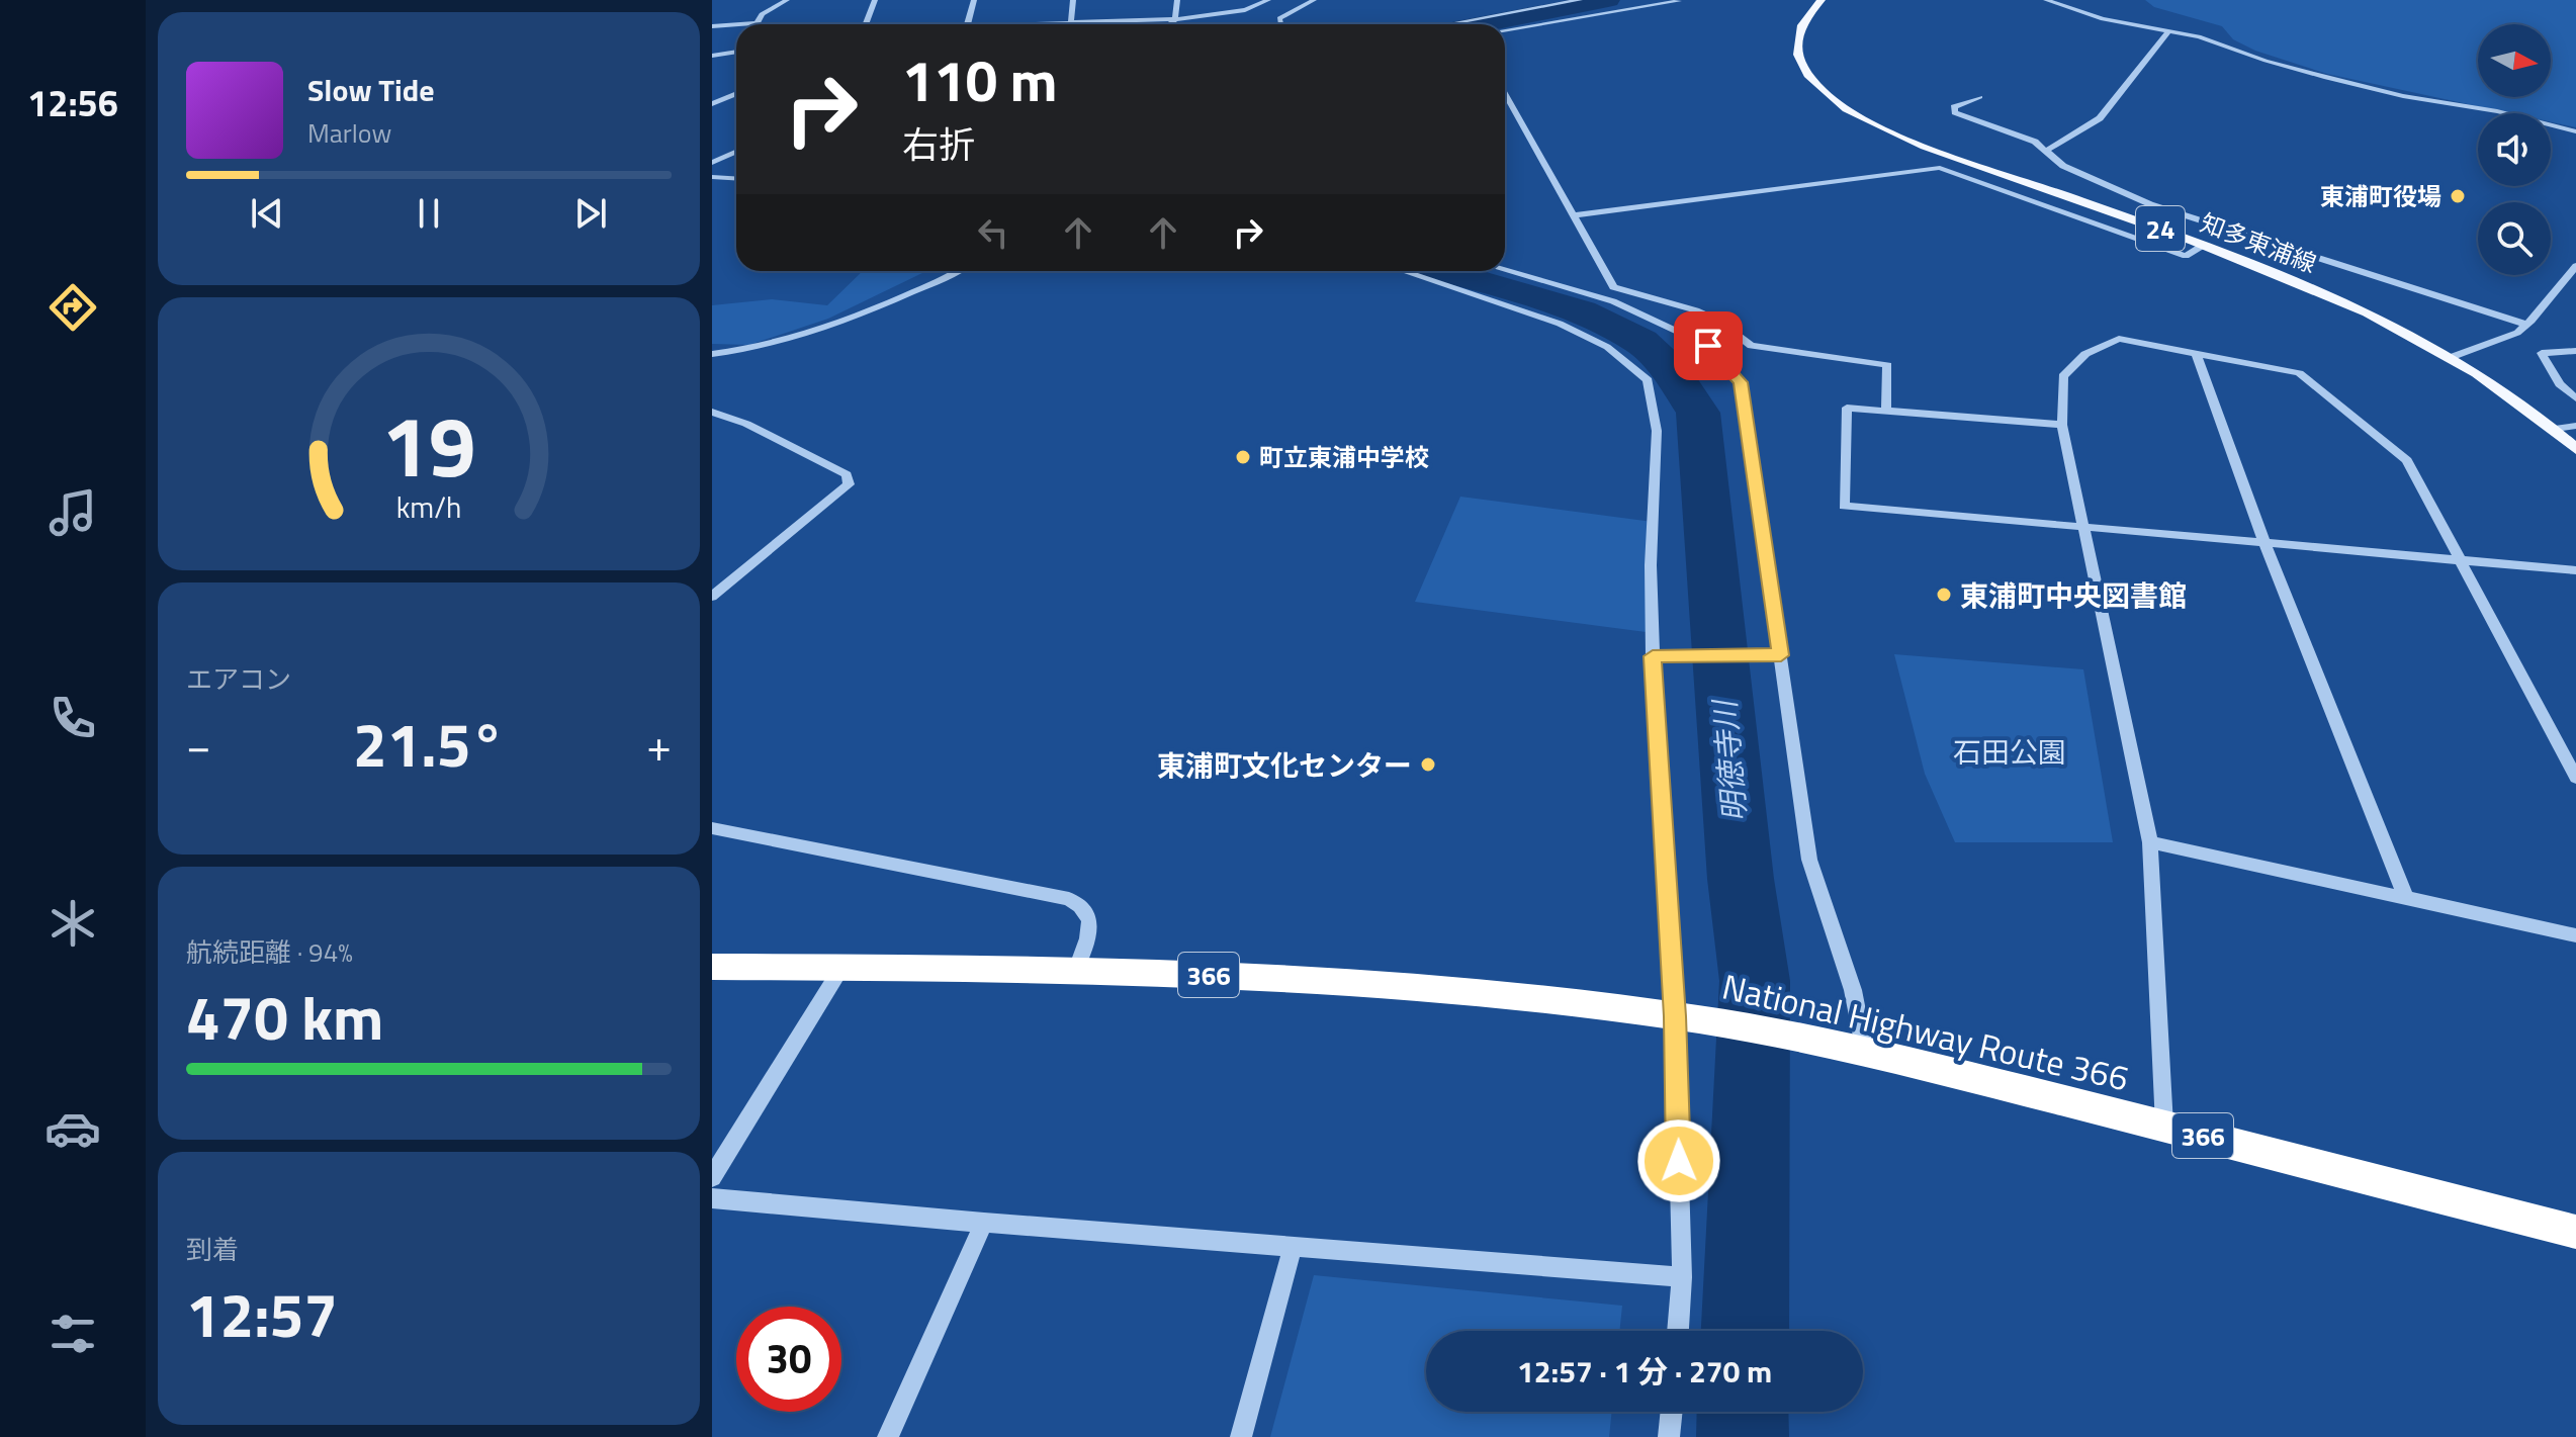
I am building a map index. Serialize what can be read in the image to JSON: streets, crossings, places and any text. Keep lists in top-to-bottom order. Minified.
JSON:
{"streets":{"highway":["366","National Highway Route 366"],"main road":["24","知多東浦線"]},"water":["明徳寺川"],"parks":["石田公園"],"places":["東浦町役場","町立東浦中学校","東浦町中央図書館","東浦町文化センター"],"north":"right","page":{"tabs":"12:56","turn":["110 m","右折"],"song":["Slow Tide","Marlow"],"tile":["エアコン",["航続距離 · 94%","470 km"],["到着","12:57"]],"heat":["−","21.5°","+"],"limit":"30","trip":"12:57 · 1 分 · 270 m","gauge":["19","km/h"]}}
